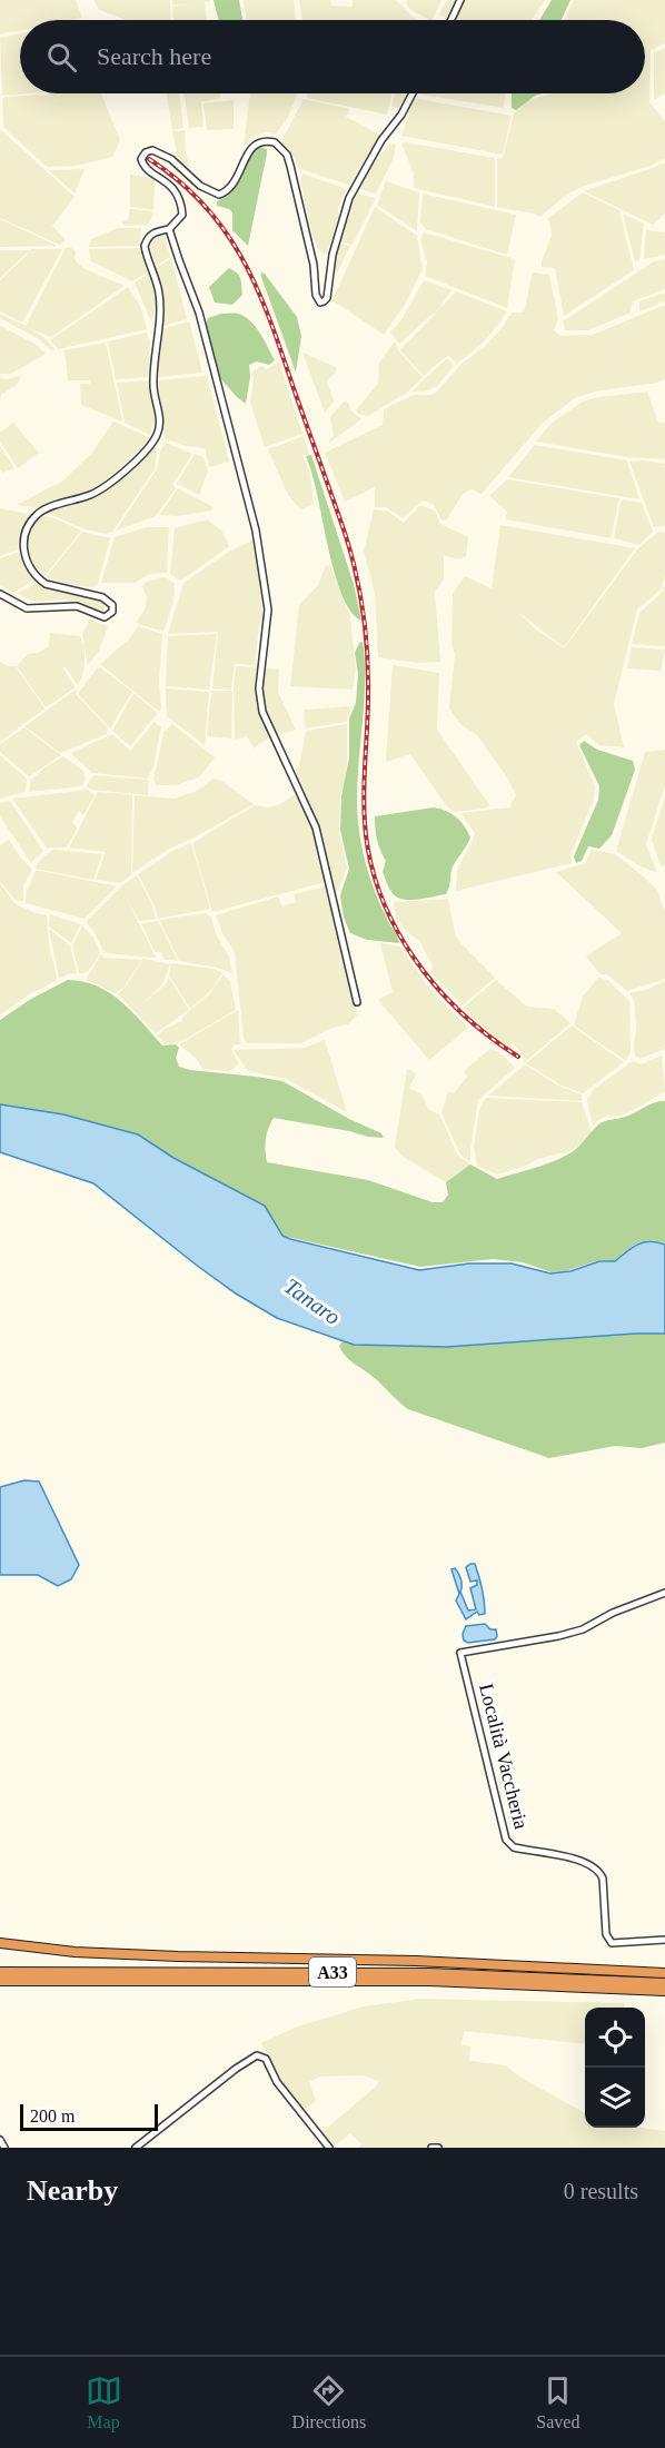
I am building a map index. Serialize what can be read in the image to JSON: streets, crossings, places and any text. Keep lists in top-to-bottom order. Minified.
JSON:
{"streets":{"highway":["A33"],"street":["Località Vaccheria"]},"water":["Tanaro"],"scale_bar":"200 m","page":{"search":"Search here","scale":"200 m","heading":["Nearby","0 results"],"nav":["Map","Directions","Saved"]}}
